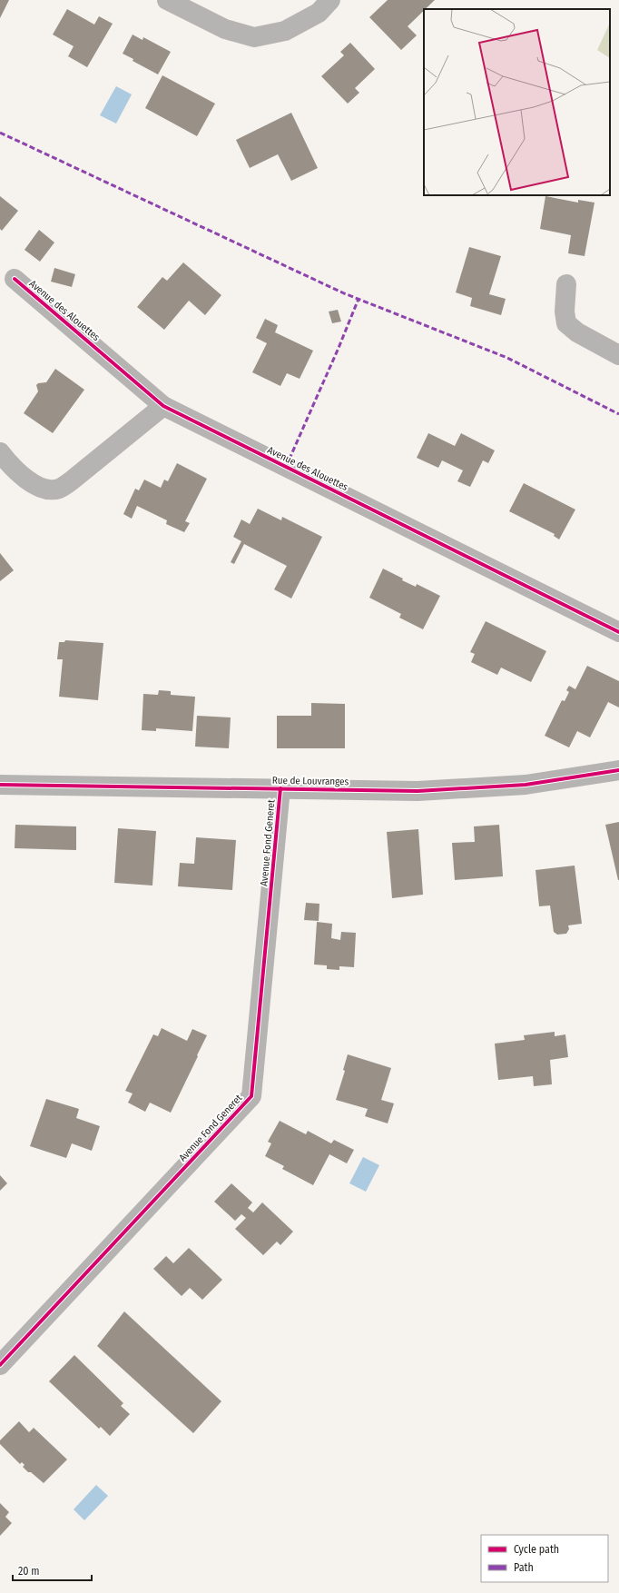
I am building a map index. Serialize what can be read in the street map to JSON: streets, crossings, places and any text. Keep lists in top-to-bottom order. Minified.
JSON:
{"streets":{"street":["Avenue des Alouettes","Rue de Louvranges","Avenue Fond Generet"]},"crossings":[["Rue de Louvranges","Avenue Fond Generet"]],"legend":["Cycle path","Path"],"scale_bar":"20 m"}
